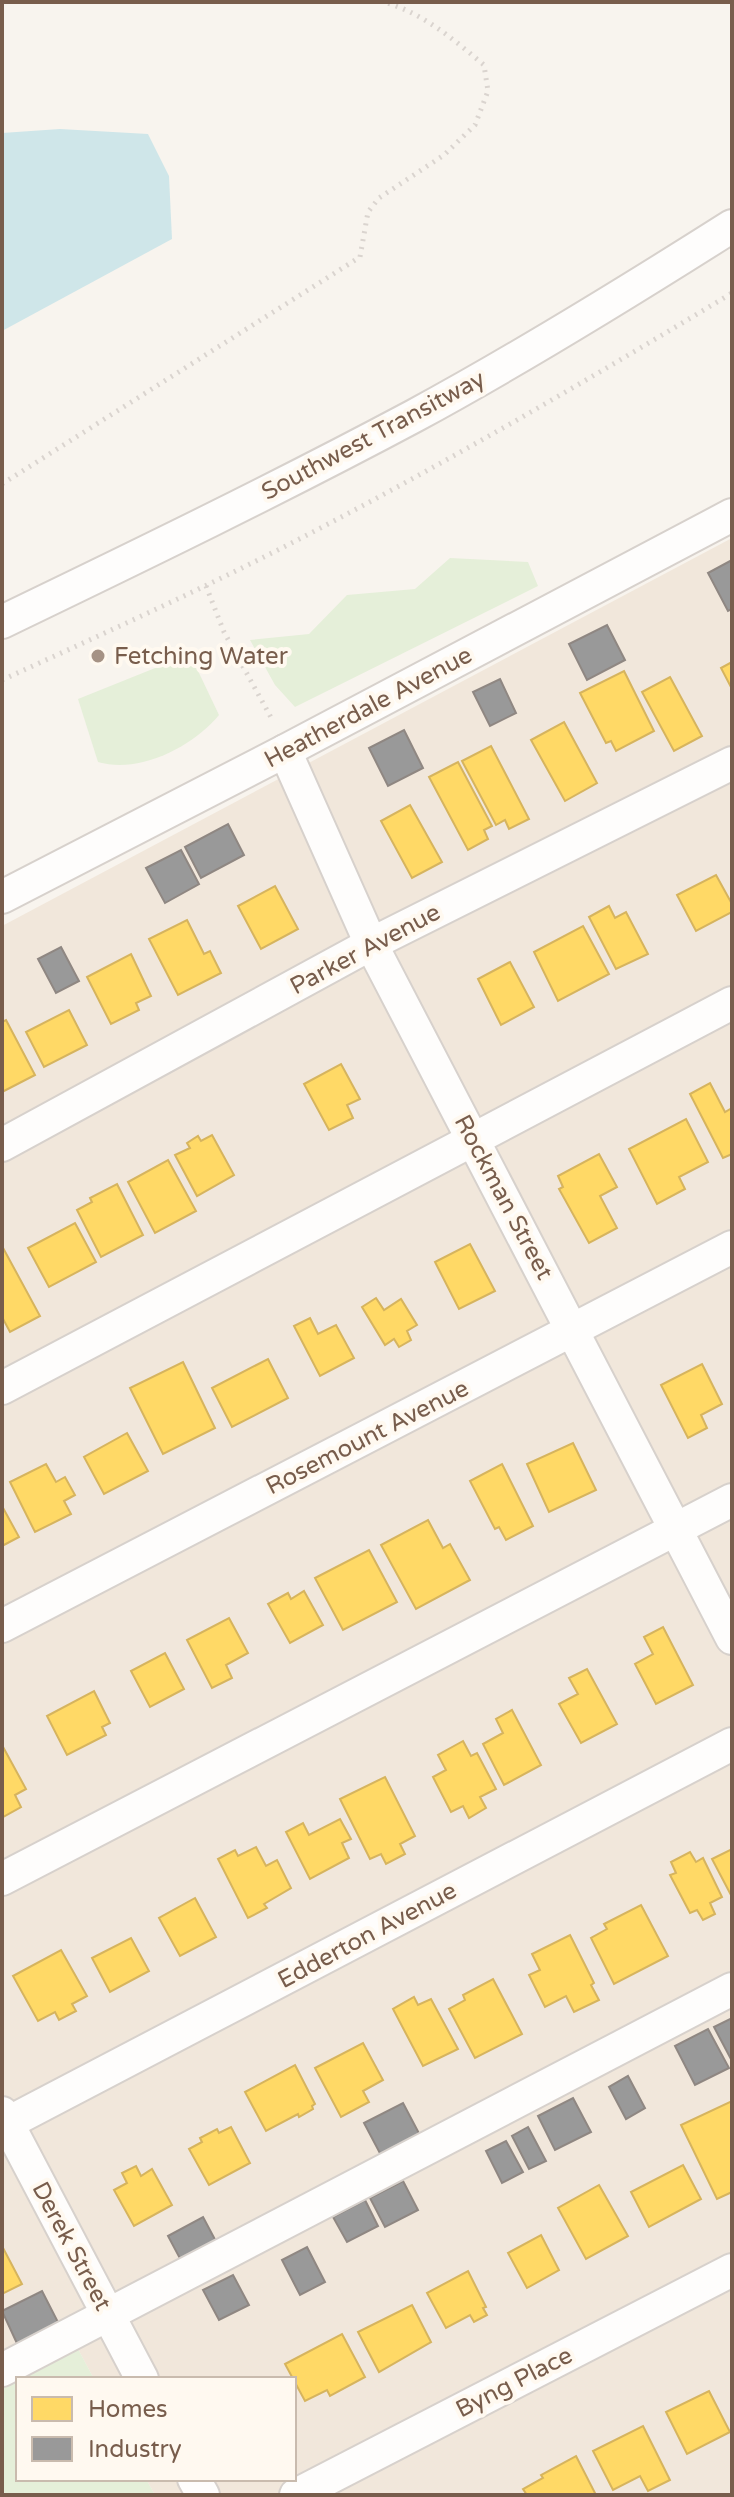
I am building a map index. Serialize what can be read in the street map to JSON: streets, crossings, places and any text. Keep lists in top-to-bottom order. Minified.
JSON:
{"streets":{"street":["Southwest Transitway","Heatherdale Avenue","Parker Avenue","Rockman Street","Rosemount Avenue","Edderton Avenue","Derek Street","Byng Place"]},"crossings":[["Heatherdale Avenue","Rockman Street"],["Parker Avenue","Rockman Street"],["Rockman Street","Rosemount Avenue"],["Edderton Avenue","Derek Street"]],"places":["Fetching Water"],"legend":["Homes","Industry"]}
